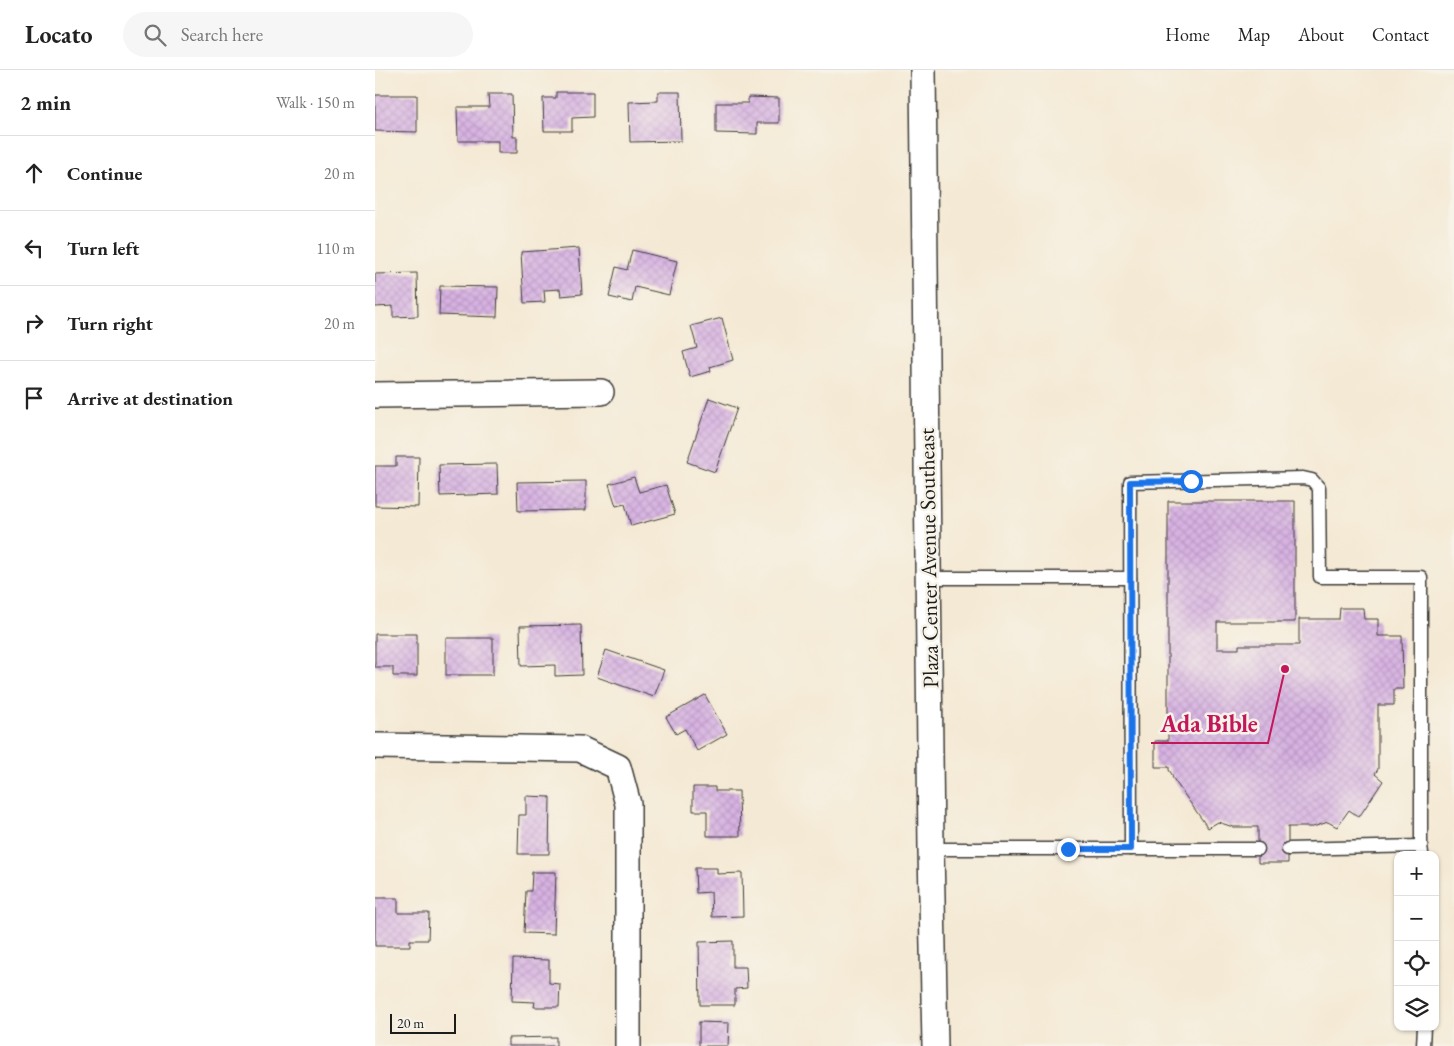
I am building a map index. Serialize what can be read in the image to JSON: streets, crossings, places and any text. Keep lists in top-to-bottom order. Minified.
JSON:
{"streets":{"street":["Plaza Center Avenue Southeast"]},"places":["Ada Bible"],"scale_bar":"20 m","page":{"header":"Locato","search":"Search here","nav":["Home","Map","About","Contact"],"heading":["2 min","Walk · 150 m"],"list":[["Continue","20 m"],["Turn left","110 m"],["Turn right","20 m"],"Arrive at destination"],"map_buttons":["+","−"],"scale":"20 m"}}
